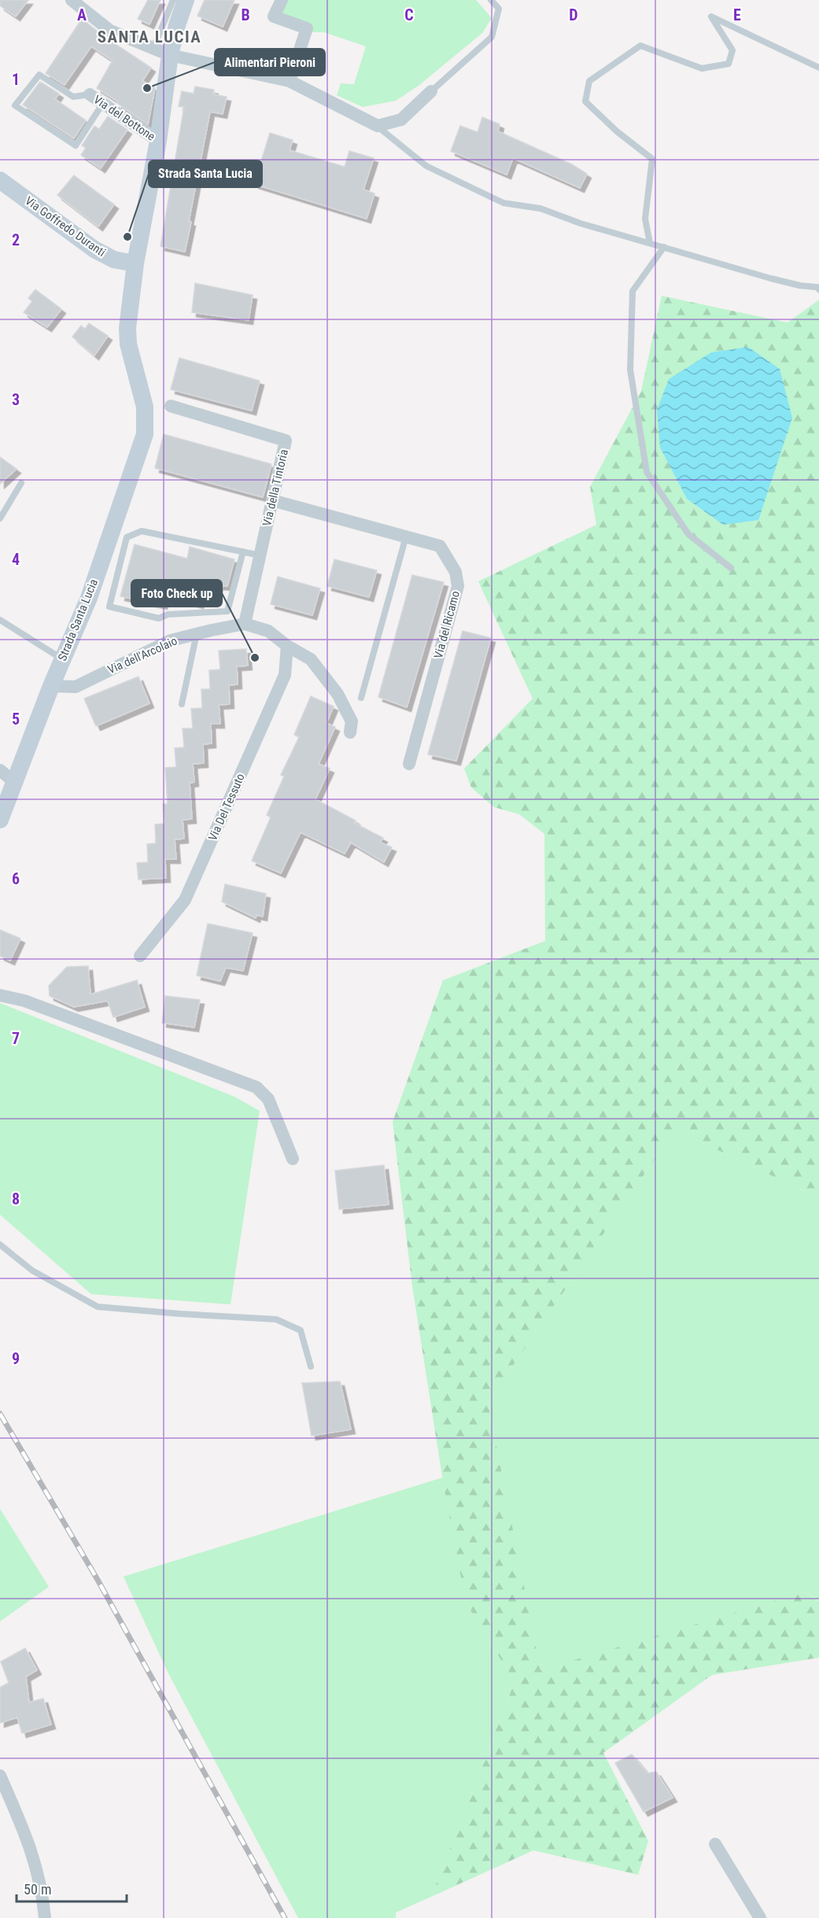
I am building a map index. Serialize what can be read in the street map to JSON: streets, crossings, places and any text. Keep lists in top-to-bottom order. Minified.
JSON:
{"streets":{"street":["Via del Bottone","Via Goffredo Duranti","Via della Tintoria","Strada Santa Lucia","Via del Ricamo","Via dell'Arcolaio","Via Del Tessuto"]},"crossings":[["Via del Bottone","Strada Santa Lucia"],["Via Goffredo Duranti","Strada Santa Lucia"],["Via della Tintoria","Via del Ricamo"],["Via della Tintoria","Via dell'Arcolaio"],["Strada Santa Lucia","Via dell'Arcolaio"],["Via dell'Arcolaio","Via Del Tessuto"]],"districts":["SANTA LUCIA"],"places":["Alimentari Pieroni","Strada Santa Lucia","Foto Check up"],"scale_bar":"50 m","grid":{"columns":["A","B","C","D","E"],"rows":["1","2","3","4","5","6","7","8","9"]}}
